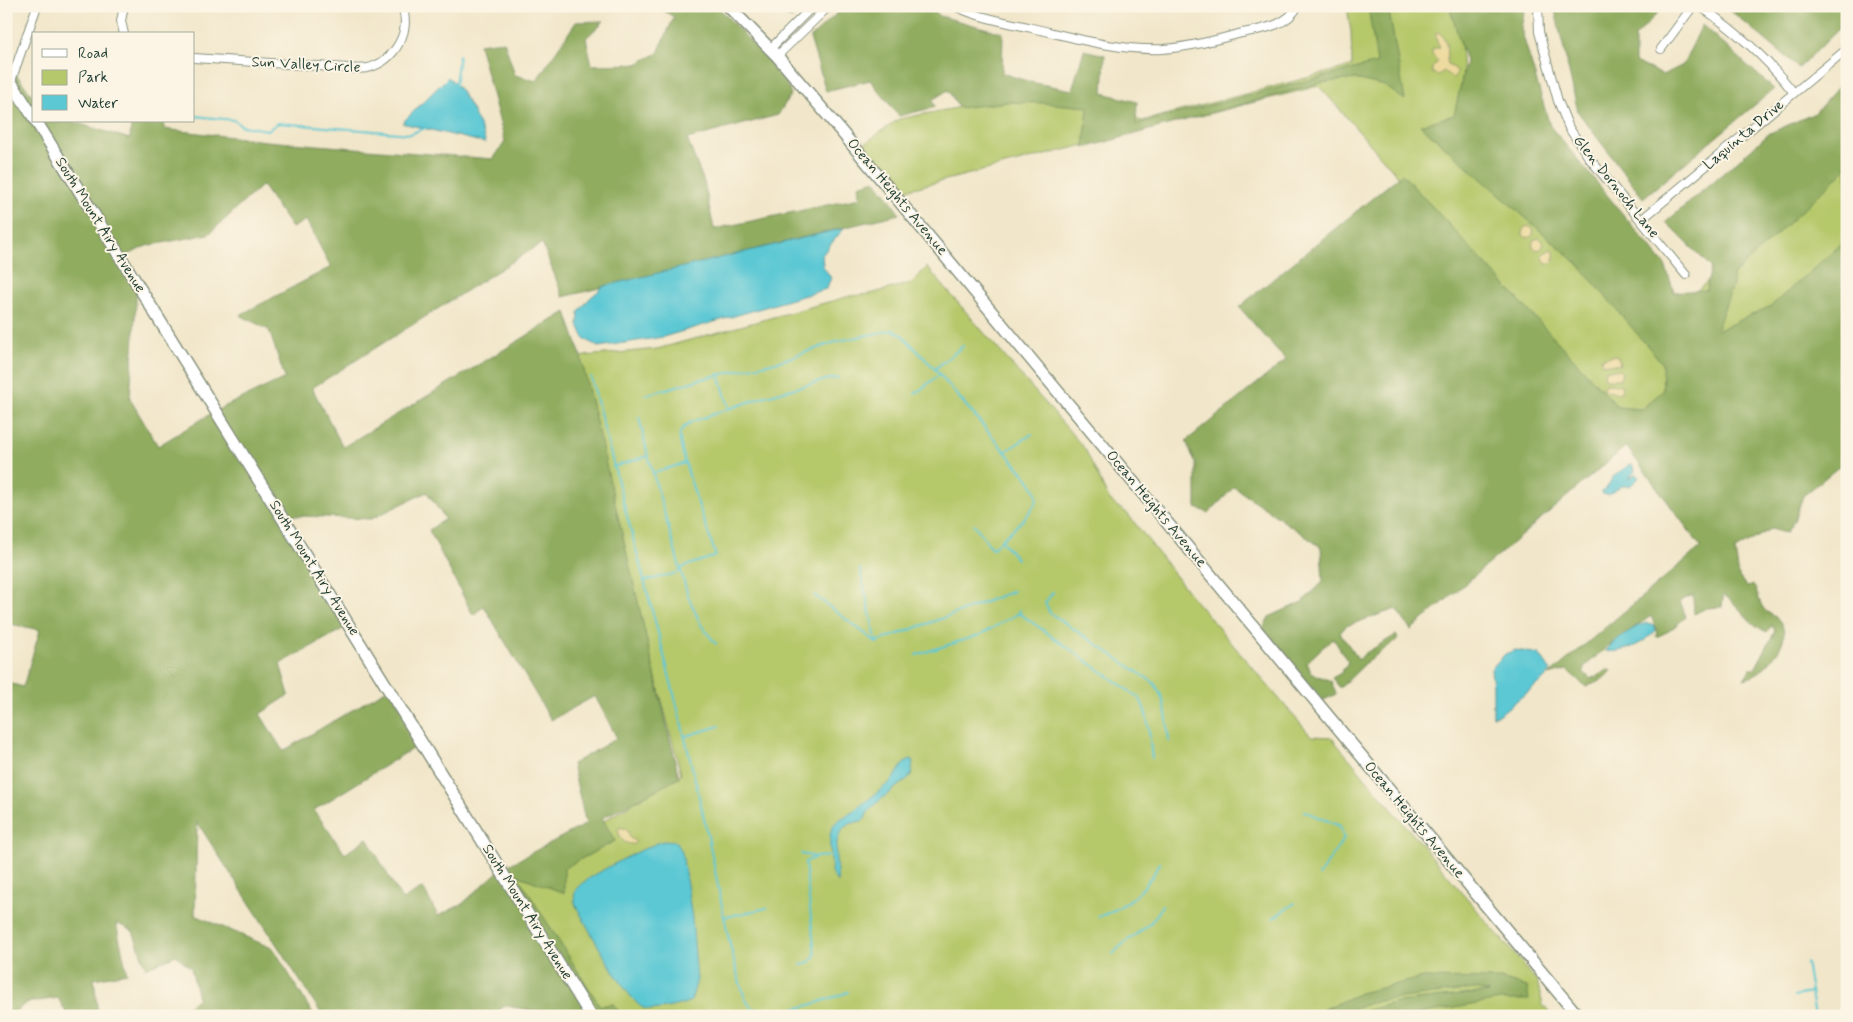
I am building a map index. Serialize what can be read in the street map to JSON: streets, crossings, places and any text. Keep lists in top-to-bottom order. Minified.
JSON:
{"streets":{"main road":["Ocean Heights Avenue","South Mount Airy Avenue"],"street":["Sun Valley Circle","Laquinta Drive","Glen Dornoch Lane"]},"crossings":[["Laquinta Drive","Glen Dornoch Lane"]],"legend":["Road","Park","Water"]}
